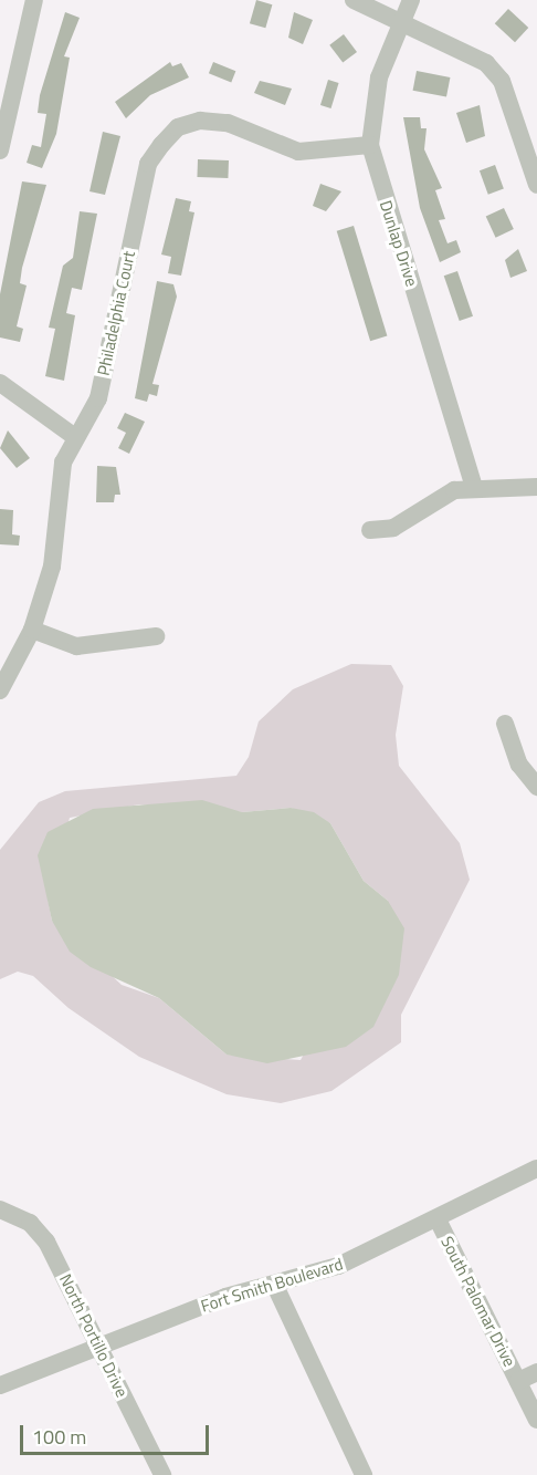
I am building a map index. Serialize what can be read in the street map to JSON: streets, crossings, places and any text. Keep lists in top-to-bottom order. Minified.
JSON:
{"streets":{"street":["Dunlap Drive","Philadelphia Court","Fort Smith Boulevard","South Palomar Drive","North Portillo Drive"]},"crossings":[["Dunlap Drive","Philadelphia Court"],["Fort Smith Boulevard","South Palomar Drive"],["Fort Smith Boulevard","North Portillo Drive"]],"scale_bar":"100 m"}
